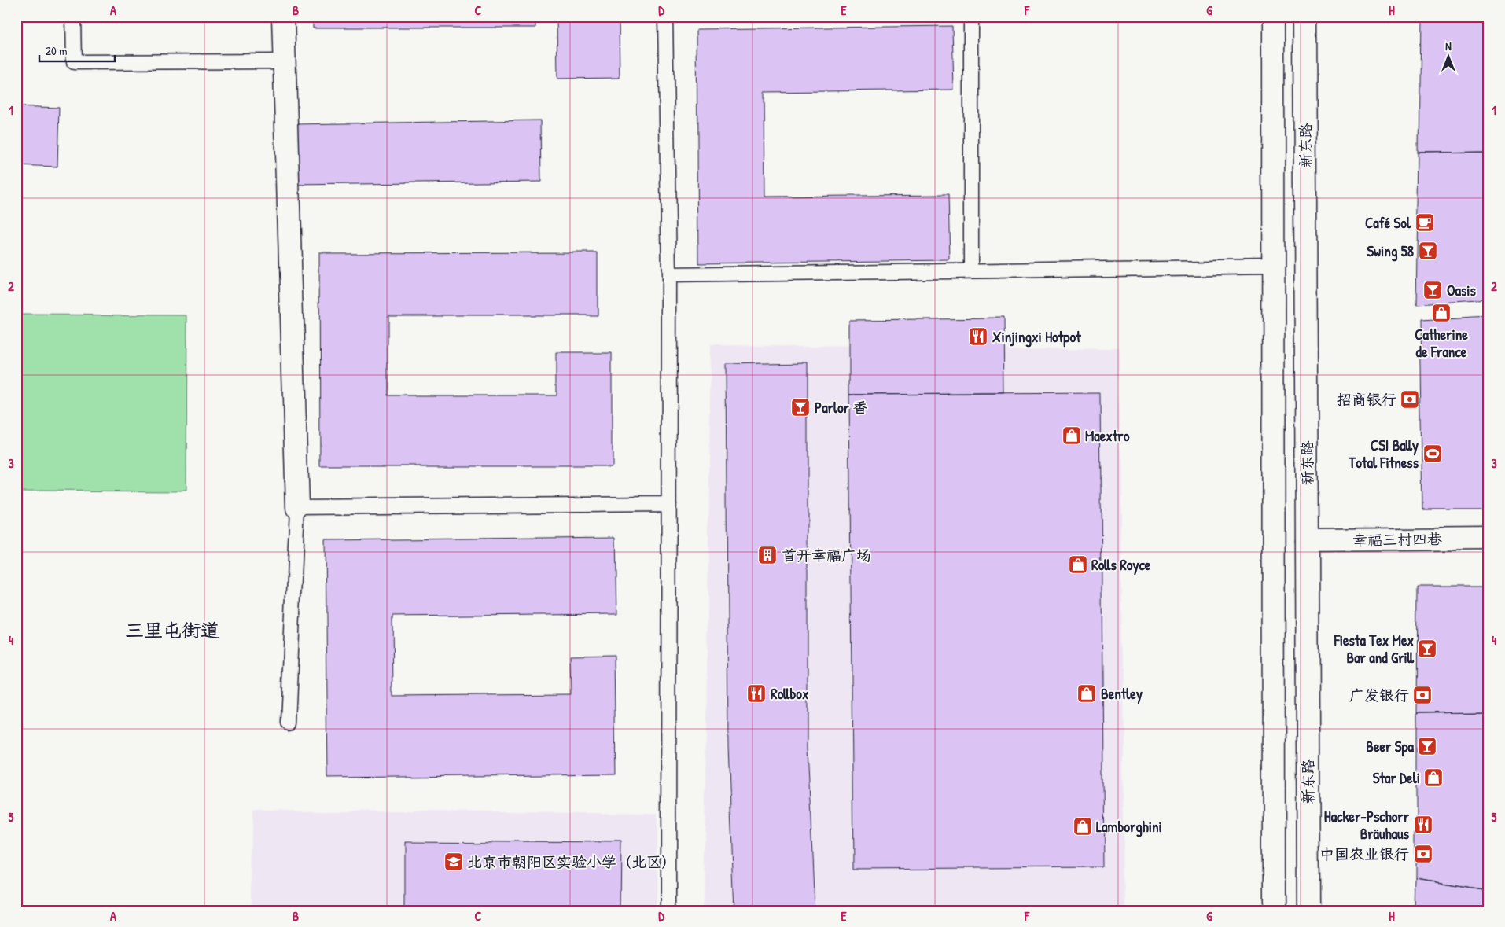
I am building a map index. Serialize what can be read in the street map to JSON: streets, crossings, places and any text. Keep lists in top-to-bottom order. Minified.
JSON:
{"streets":{"main road":["新东路","幸福三村四巷"]},"crossings":[["新东路","幸福三村四巷"]],"districts":["三里屯街道"],"places":{"cafe":["Café Sol"],"bar":["Swing 58","Oasis","Parlor 香","Fiesta Tex Mex Bar and Grill","Beer Spa"],"shop":["Catherine de France","Maextro","Rolls Royce","Bentley","Star Deli","Lamborghini"],"restaurant":["Xinjingxi Hotpot","Rollbox","Hacker-Pschorr Bräuhaus"],"bank":["招商银行","广发银行","中国农业银行"],"sports":["CSI Bally Total Fitness"],"building":["首开幸福广场"],"school or university":["北京市朝阳区实验小学（北区）"]},"scale_bar":"20 m","north":"top","grid":{"columns":["A","B","C","D","E","F","G","H"],"rows":["1","2","3","4","5"]}}
